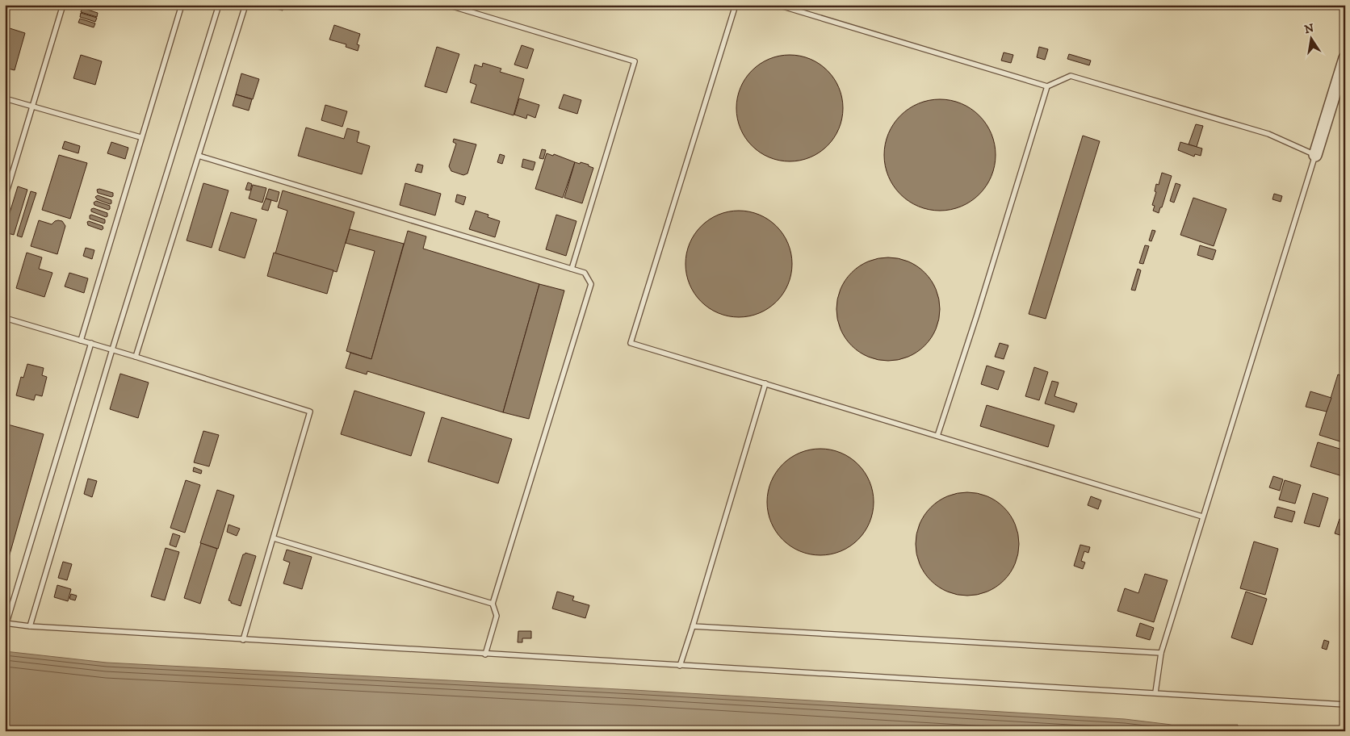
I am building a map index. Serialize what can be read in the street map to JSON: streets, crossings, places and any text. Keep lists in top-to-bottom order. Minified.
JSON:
{"north":"top"}
